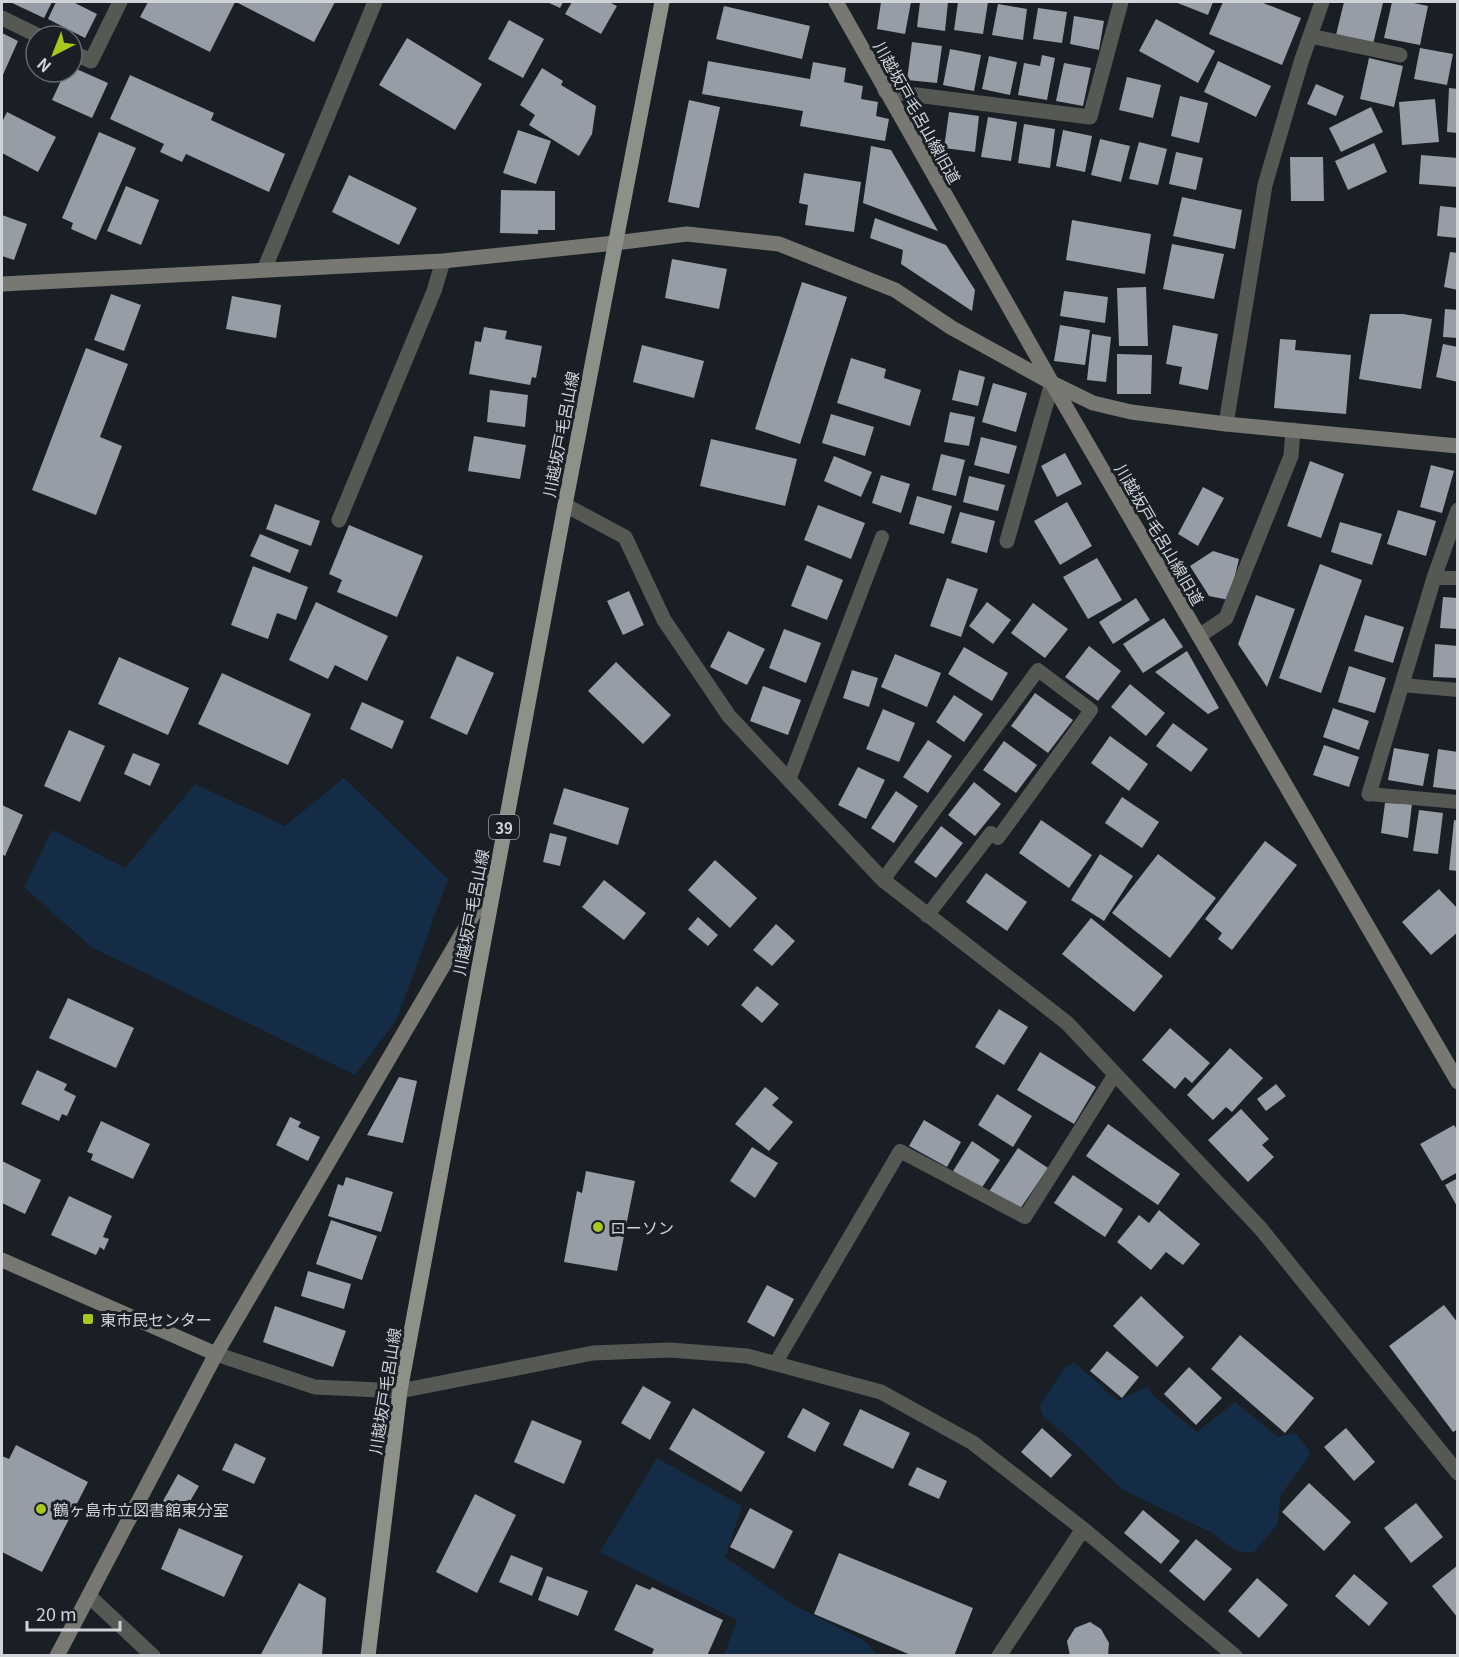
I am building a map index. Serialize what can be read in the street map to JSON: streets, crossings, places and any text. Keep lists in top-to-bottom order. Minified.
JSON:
{"streets":{"main road":["川越坂戸毛呂山線","39"],"street":["川越坂戸毛呂山線旧道"]},"places":{"other":["ローソン","鶴ヶ島市立図書館東分室"],"transit":["東市民センター"]},"scale_bar":"20 m","north":"bottom left"}
